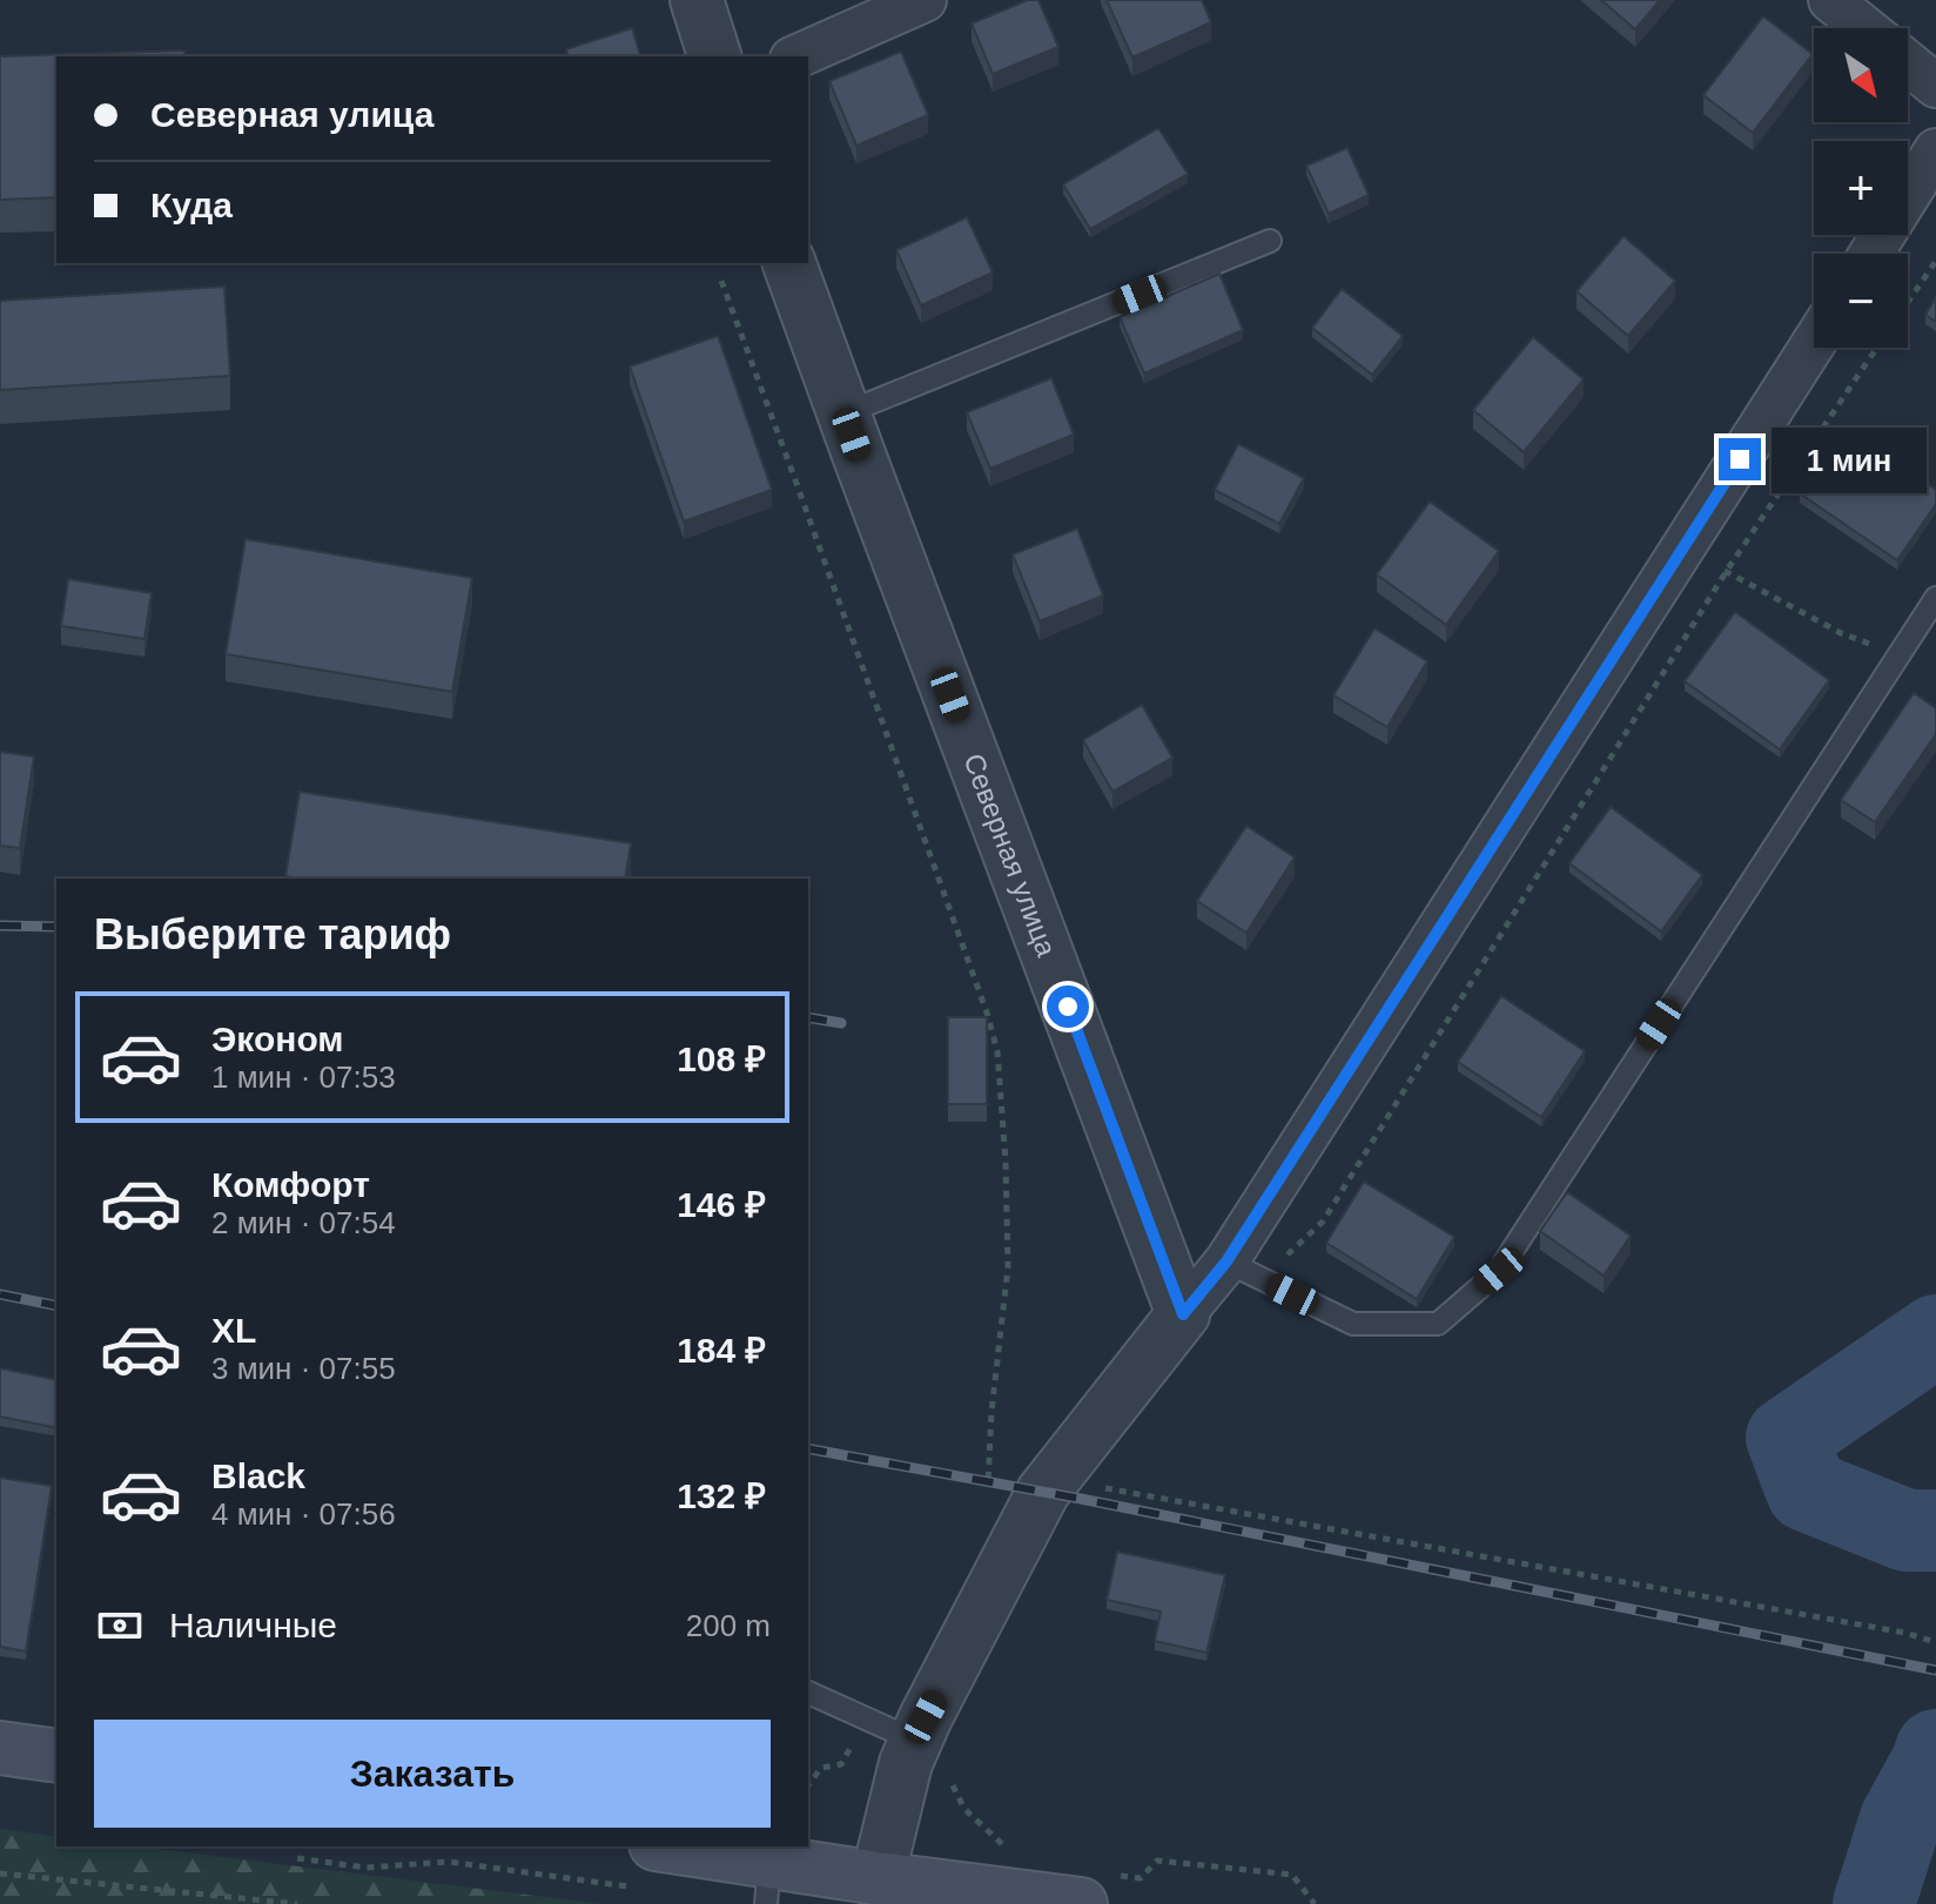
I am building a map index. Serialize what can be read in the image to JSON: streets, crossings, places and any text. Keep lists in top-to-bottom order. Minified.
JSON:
{"streets":{"street":["Северная улица"]},"north":"bottom right","page":{"map_buttons":["+","−"],"banner":["Северная улица","Куда"],"bubble":"1 мин","heading":"Выберите тариф","list":[{"name":"Эконом","note":"1 мин · 07:53","value":"108 ₽"},{"name":"Комфорт","note":"2 мин · 07:54","value":"146 ₽"},{"name":"XL","note":"3 мин · 07:55","value":"184 ₽"},{"name":"Black","note":"4 мин · 07:56","value":"132 ₽"}],"pay":["Наличные","200 m"],"buttons":"Заказать"}}
